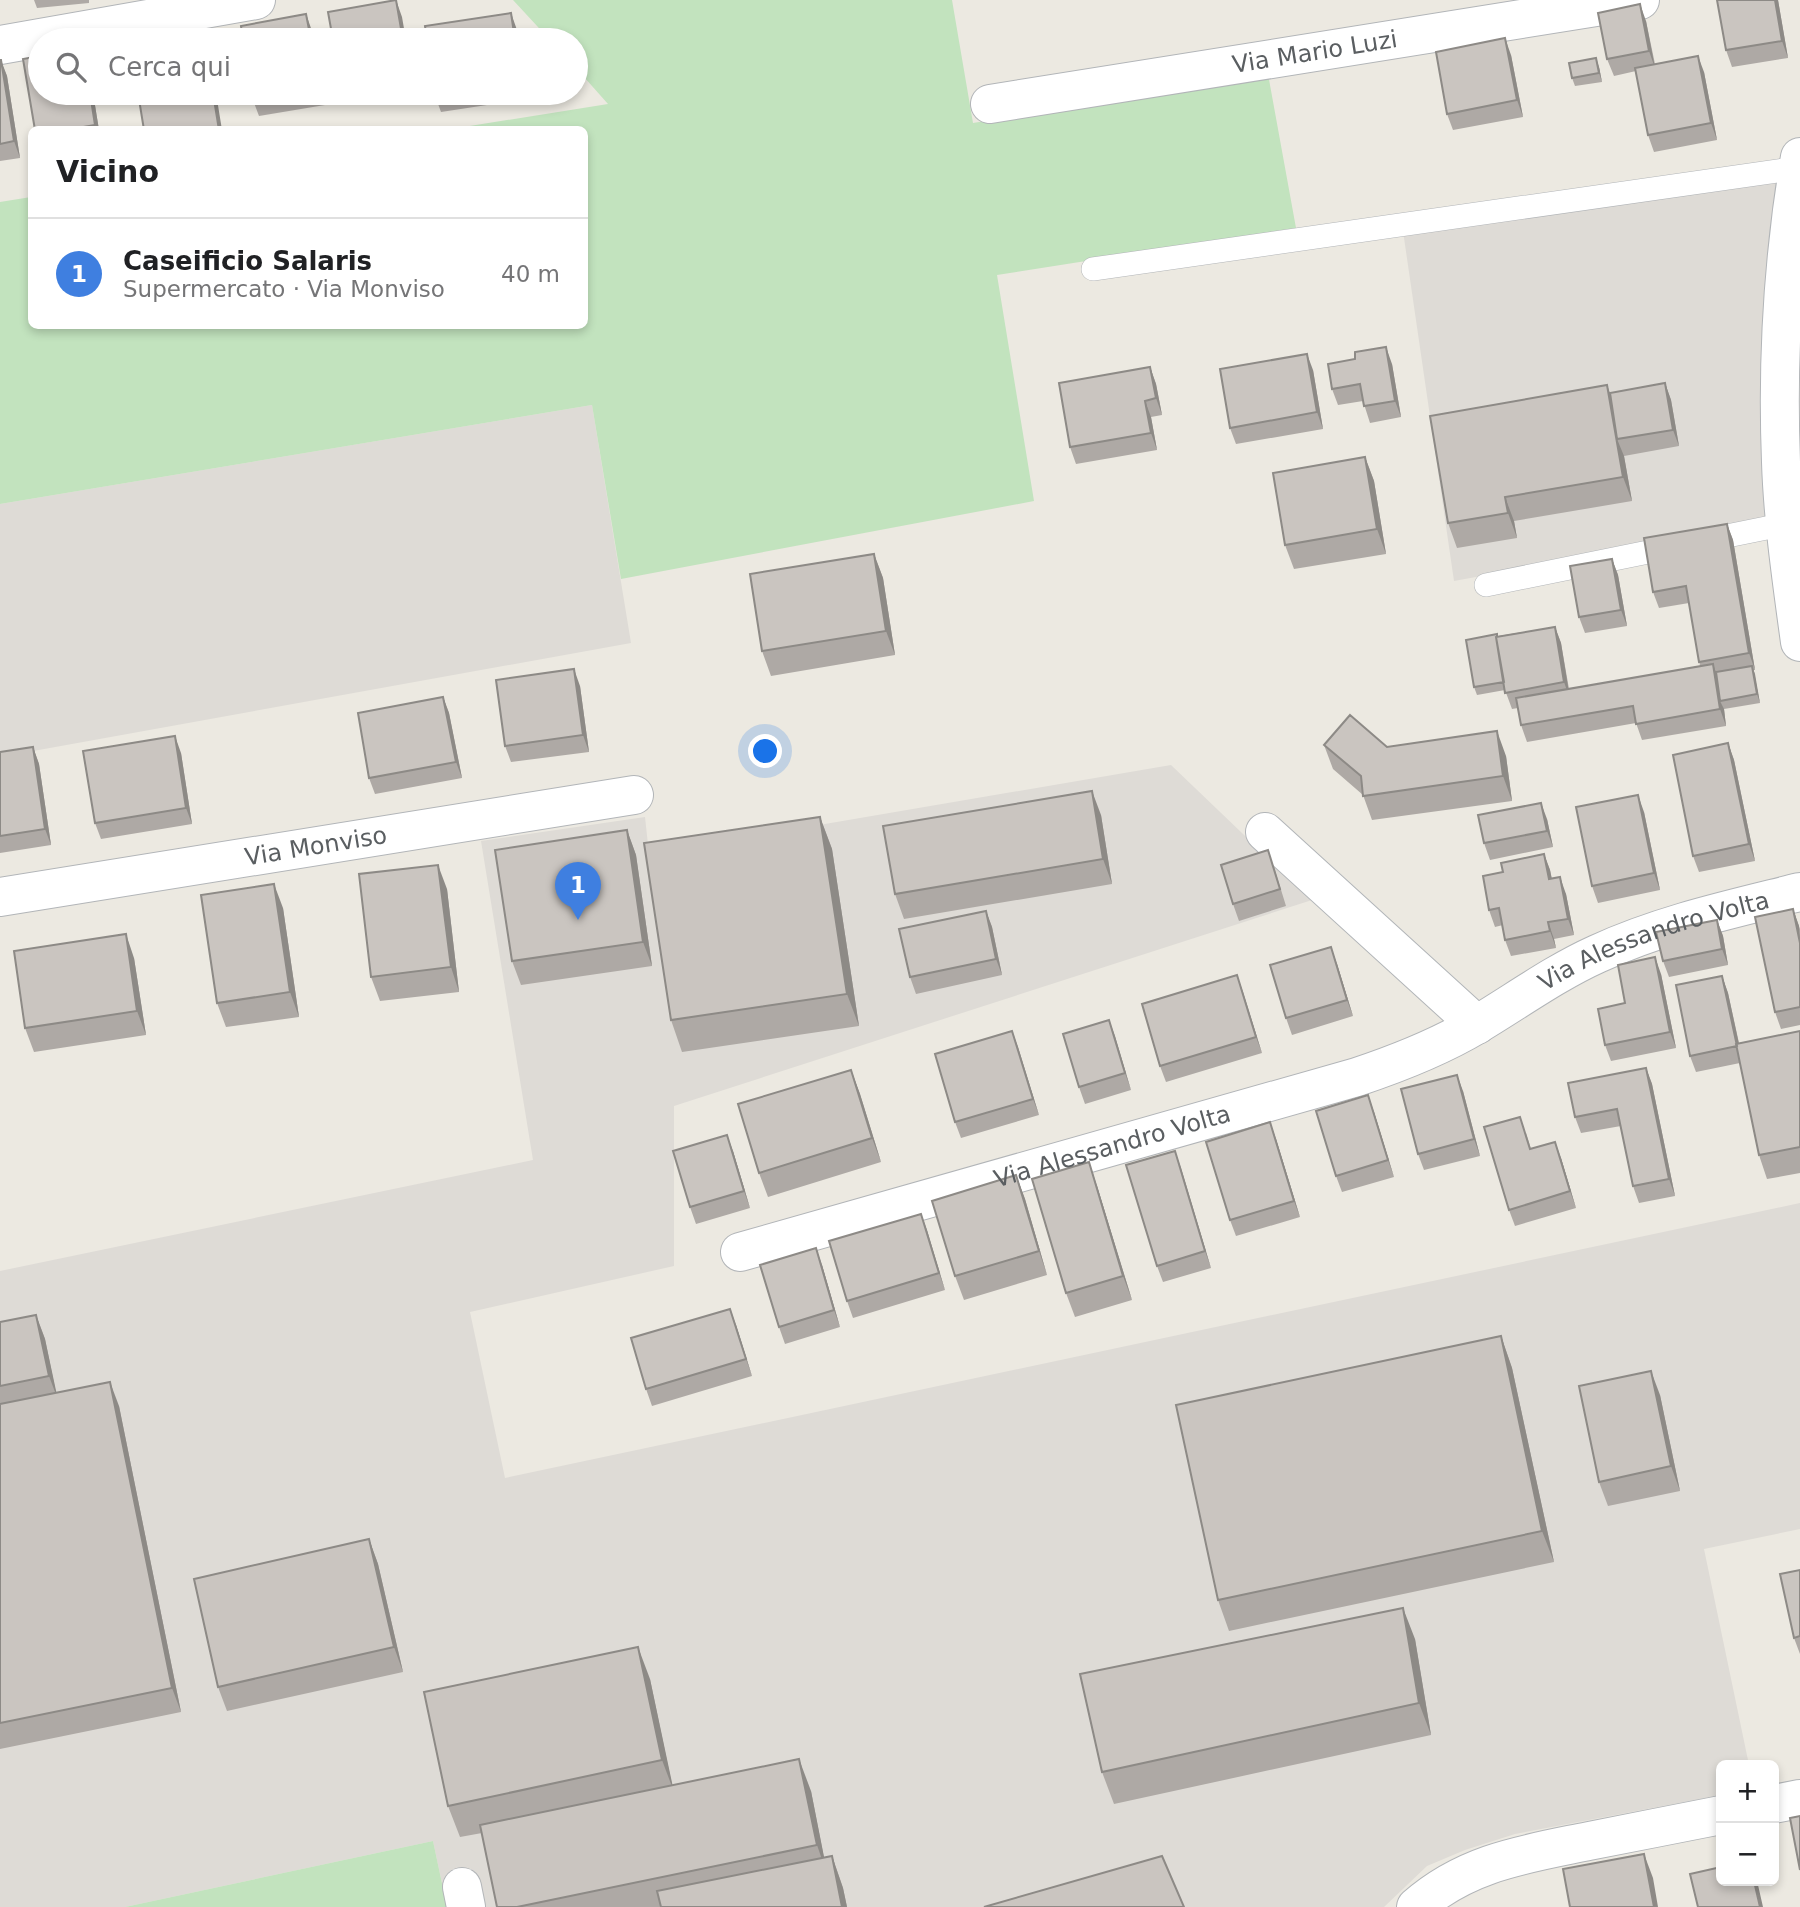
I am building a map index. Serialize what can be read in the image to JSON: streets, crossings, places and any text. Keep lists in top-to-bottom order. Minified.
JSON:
{"streets":{"street":["Via Mario Luzi","Via Monviso","Via Alessandro Volta"]},"page":{"search":"Cerca qui","heading":"Vicino","list":[{"mark":"1","name":"Caseificio Salaris","note":"Supermercato · Via Monviso","value":"40 m"}],"pins":"1","map_buttons":["+","−"]}}
